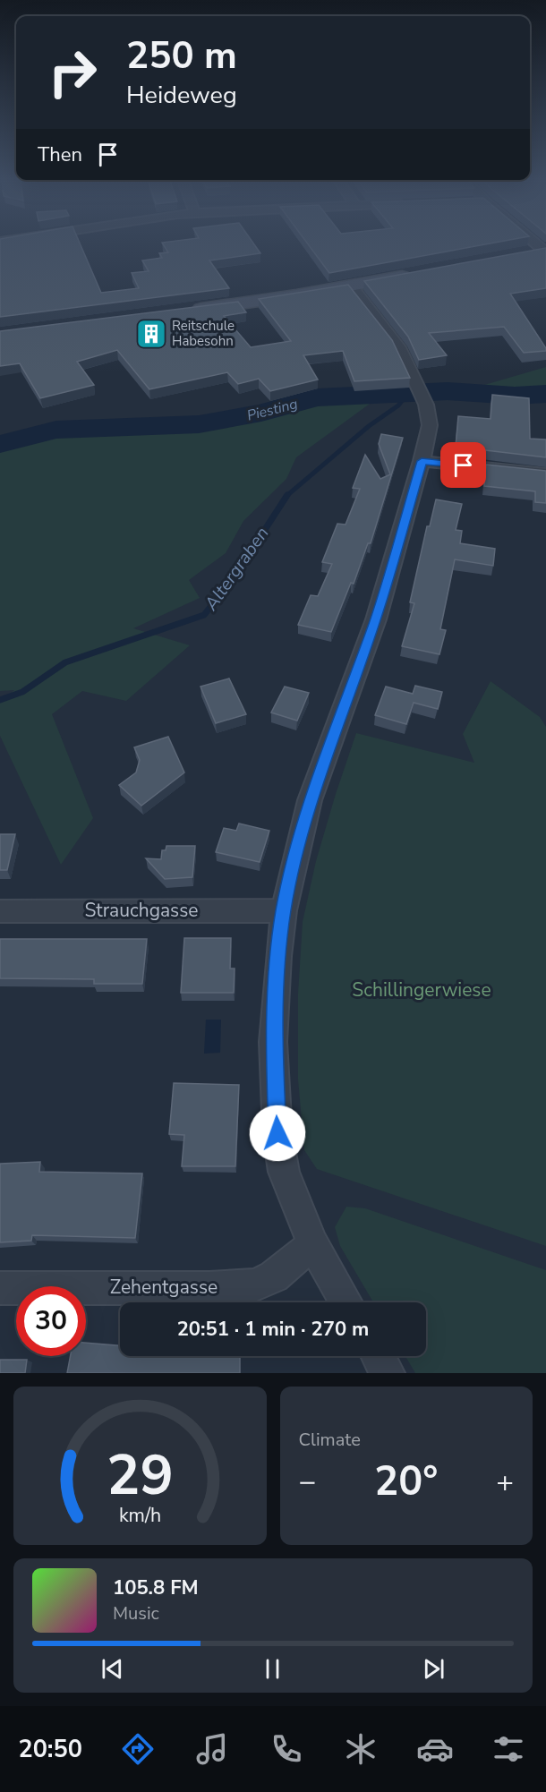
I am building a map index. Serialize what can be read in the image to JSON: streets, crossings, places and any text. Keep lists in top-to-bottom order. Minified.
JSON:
{"streets":{"street":["Strauchgasse","Zehentgasse"]},"water":["Piesting","Altergraben"],"parks":["Schillingerwiese"],"places":{"building":["Reitschule Habesohn"]},"page":{"turn":["250 m","Heideweg"],"then":"Then","limit":"30","trip":"20:51 · 1 min · 270 m","tile":"Climate","heat":["−","20°","+"],"song":["105.8 FM","Music"],"tabs":"20:50","gauge":["29","km/h"]}}
